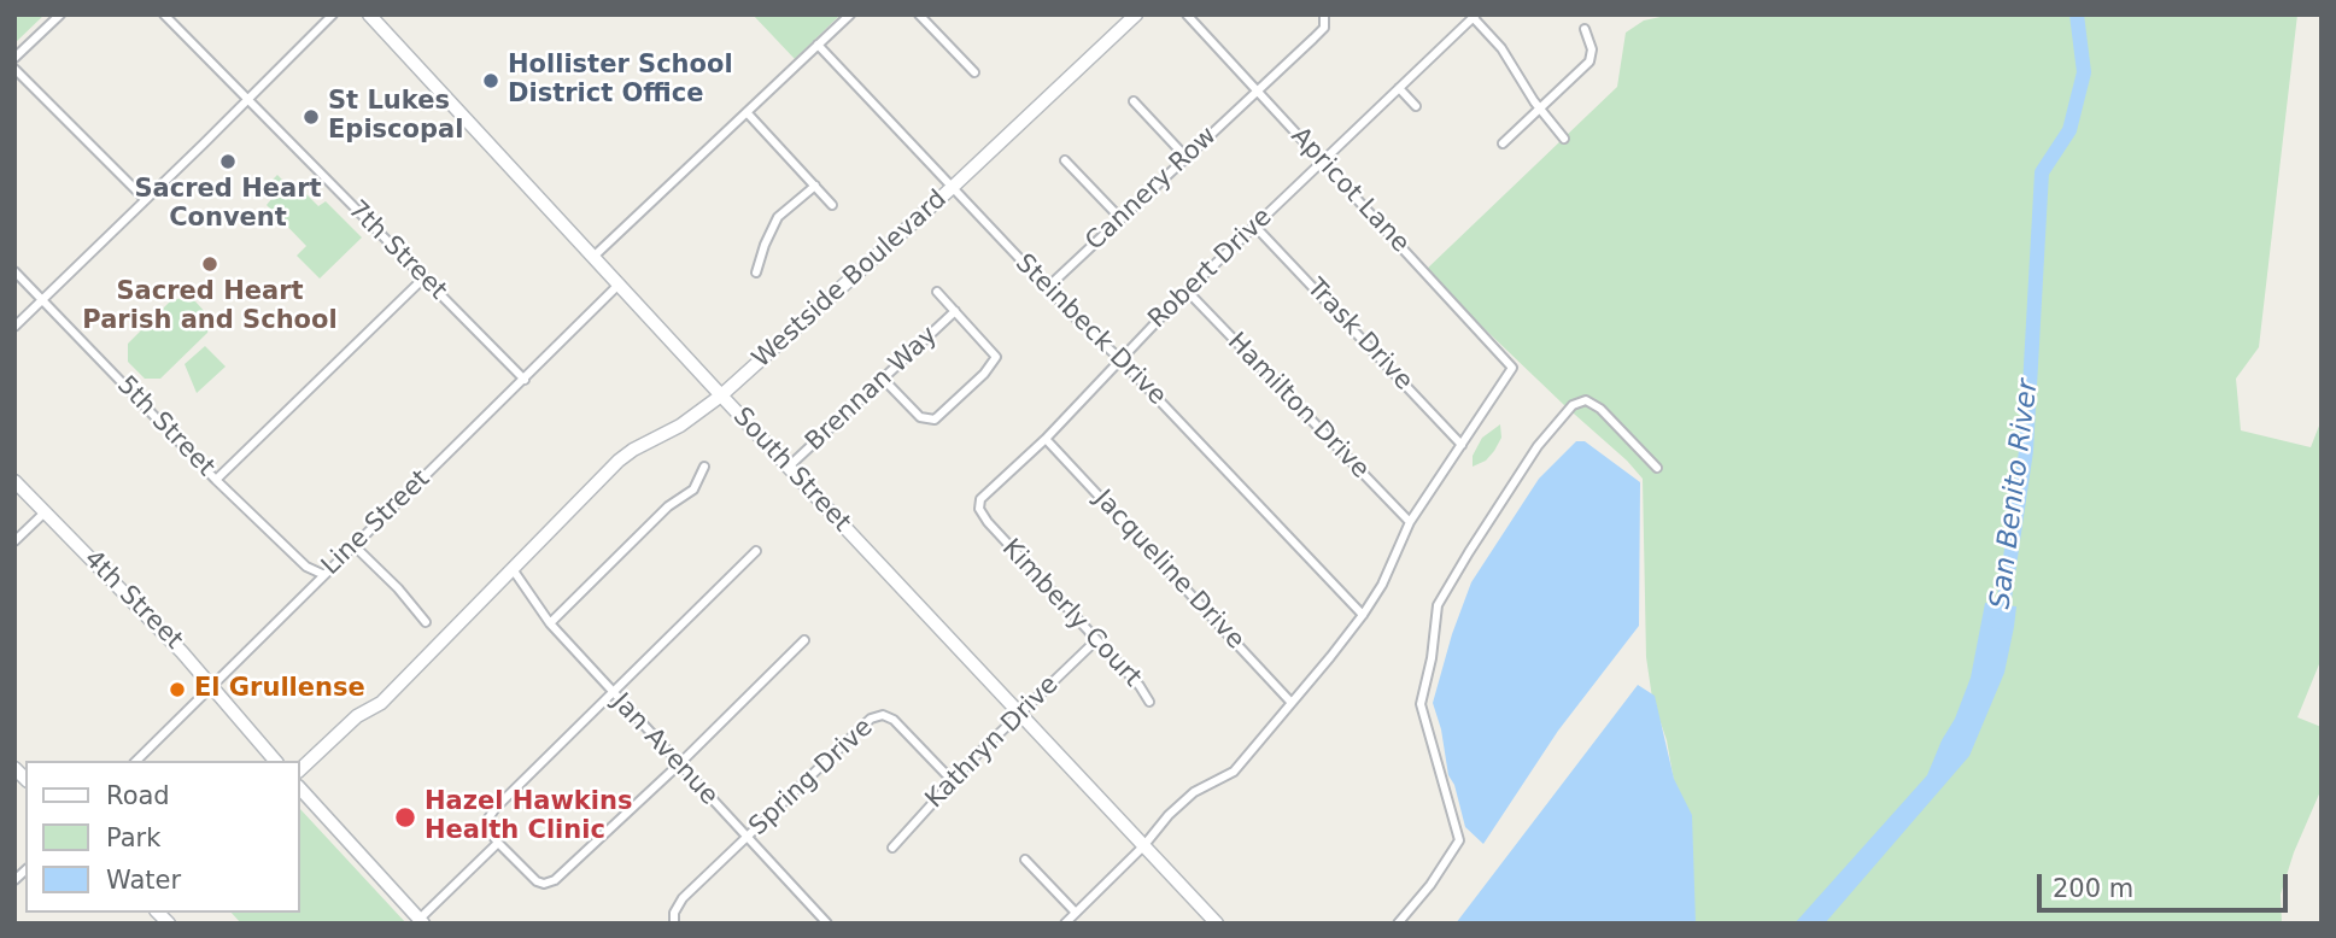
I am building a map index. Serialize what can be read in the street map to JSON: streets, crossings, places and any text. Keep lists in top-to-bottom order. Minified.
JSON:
{"streets":{"street":["Cannery Row","Apricot Lane","7th Street","Robert Drive","Westside Boulevard","Steinbeck Drive","Trask Drive","Brennan Way","Hamilton Drive","5th Street","South Street","Line Street","Jacqueline Drive","4th Street","Kimberly Court","Kathryn Drive","Jan Avenue","Spring Drive"]},"crossings":[["Cannery Row","Apricot Lane"],["Cannery Row","Steinbeck Drive"],["Apricot Lane","Robert Drive"],["Apricot Lane","Trask Drive"],["7th Street","Line Street"],["Robert Drive","Steinbeck Drive"],["Robert Drive","Trask Drive"],["Robert Drive","Hamilton Drive"],["Robert Drive","Jacqueline Drive"],["Robert Drive","Kimberly Court"],["Westside Boulevard","Steinbeck Drive"],["Westside Boulevard","South Street"],["Westside Boulevard","Jan Avenue"],["Brennan Way","South Street"],["5th Street","Line Street"],["South Street","Line Street"],["South Street","Kathryn Drive"],["Line Street","4th Street"],["Kimberly Court","Kathryn Drive"],["Kathryn Drive","Spring Drive"],["Jan Avenue","Spring Drive"]],"water":["San Benito River"],"places":["Hollister School District Office","St Lukes Episcopal","Sacred Heart Convent","Sacred Heart Parish and School","El Grullense","Hazel Hawkins Health Clinic"],"legend":["Road","Park","Water"],"scale_bar":"200 m"}
